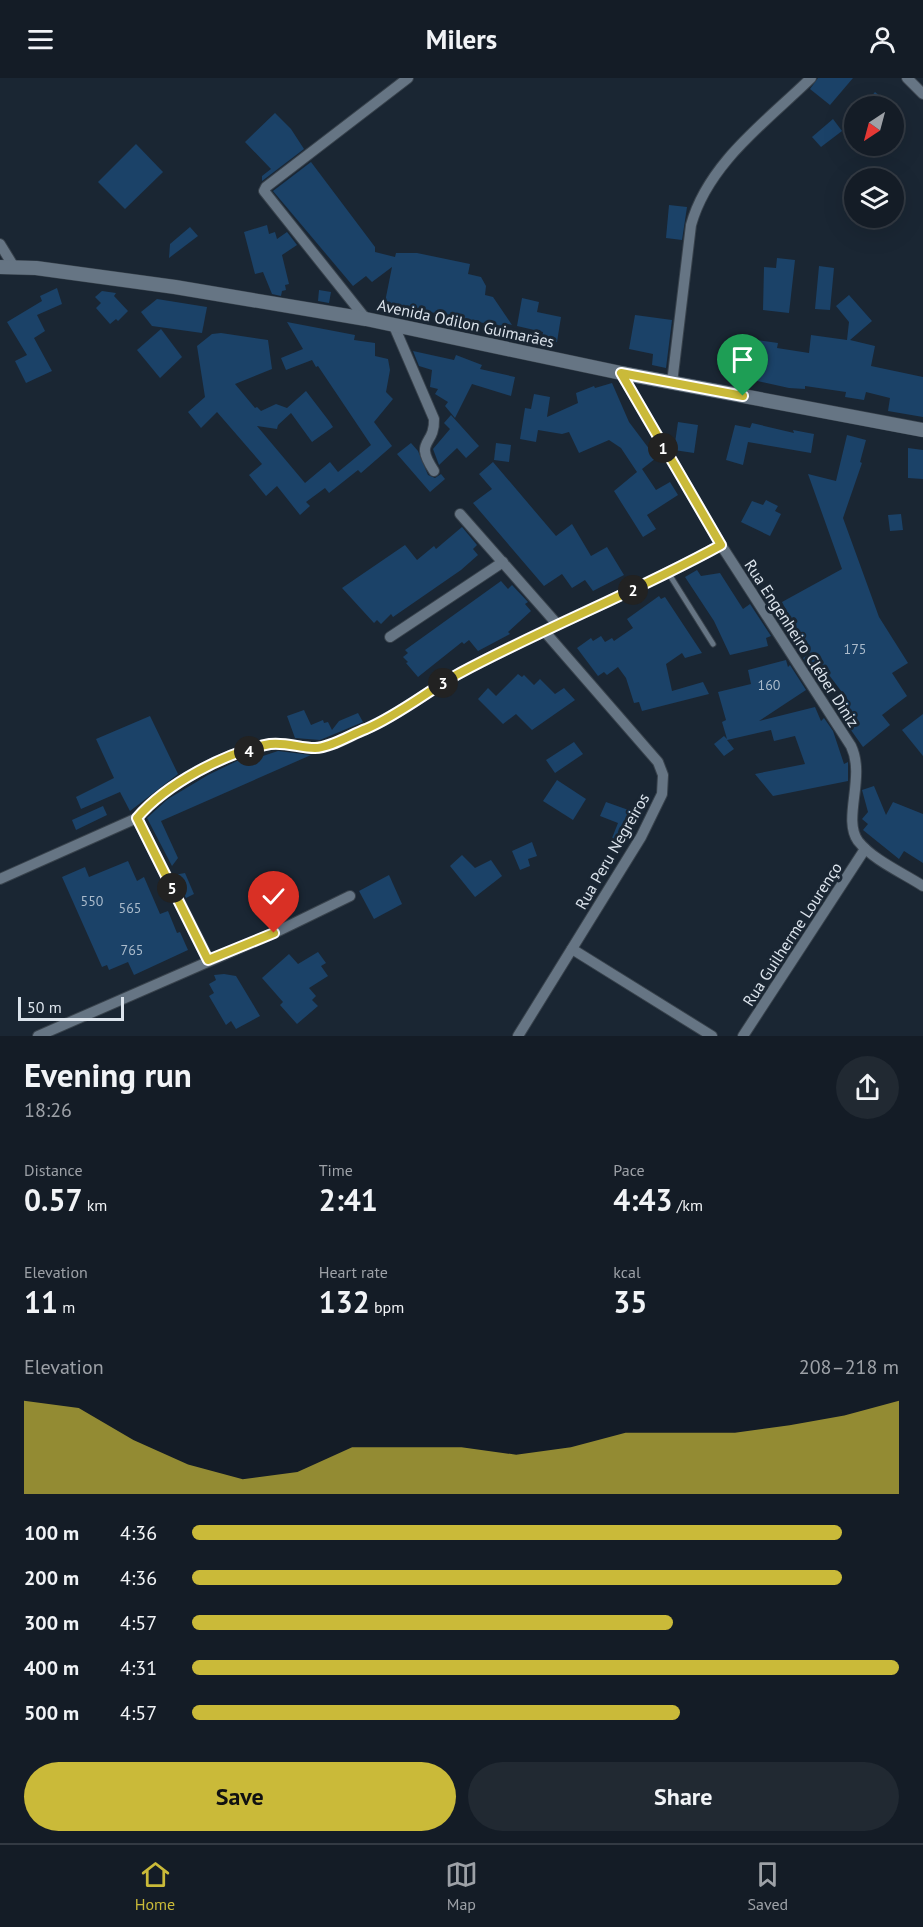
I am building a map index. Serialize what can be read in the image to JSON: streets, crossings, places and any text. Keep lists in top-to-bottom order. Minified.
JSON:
{"streets":{"street":["Avenida Odilon Guimarães","Rua Engenheiro Cléber Diniz","Rua Peru Negreiros","Rua Guilherme Lourenço"]},"crossings":[["Avenida Odilon Guimarães","Rua Engenheiro Cléber Diniz"],["Rua Engenheiro Cléber Diniz","Rua Guilherme Lourenço"]],"house_numbers":["175","160","550","565","765"],"scale_bar":"50 m","north":"bottom left","page":{"header":"Milers","pins":["1","2","3","4","5"],"scale":"50 m","heading":["Evening run","18:26"],"stats":[["Distance","0.57 km"],["Time","2:41"],["Pace","4:43 /km"],["Elevation","11 m"],["Heart rate","132 bpm"],["kcal","35"]],"chart":["Elevation","208–218 m"],"list":[{"name":"100 m","note":"4:36"},{"name":"200 m","note":"4:36"},{"name":"300 m","note":"4:57"},{"name":"400 m","note":"4:31"},{"name":"500 m","note":"4:57"}],"buttons":["Save","Share"],"tabs":["Home","Map","Saved"]}}
